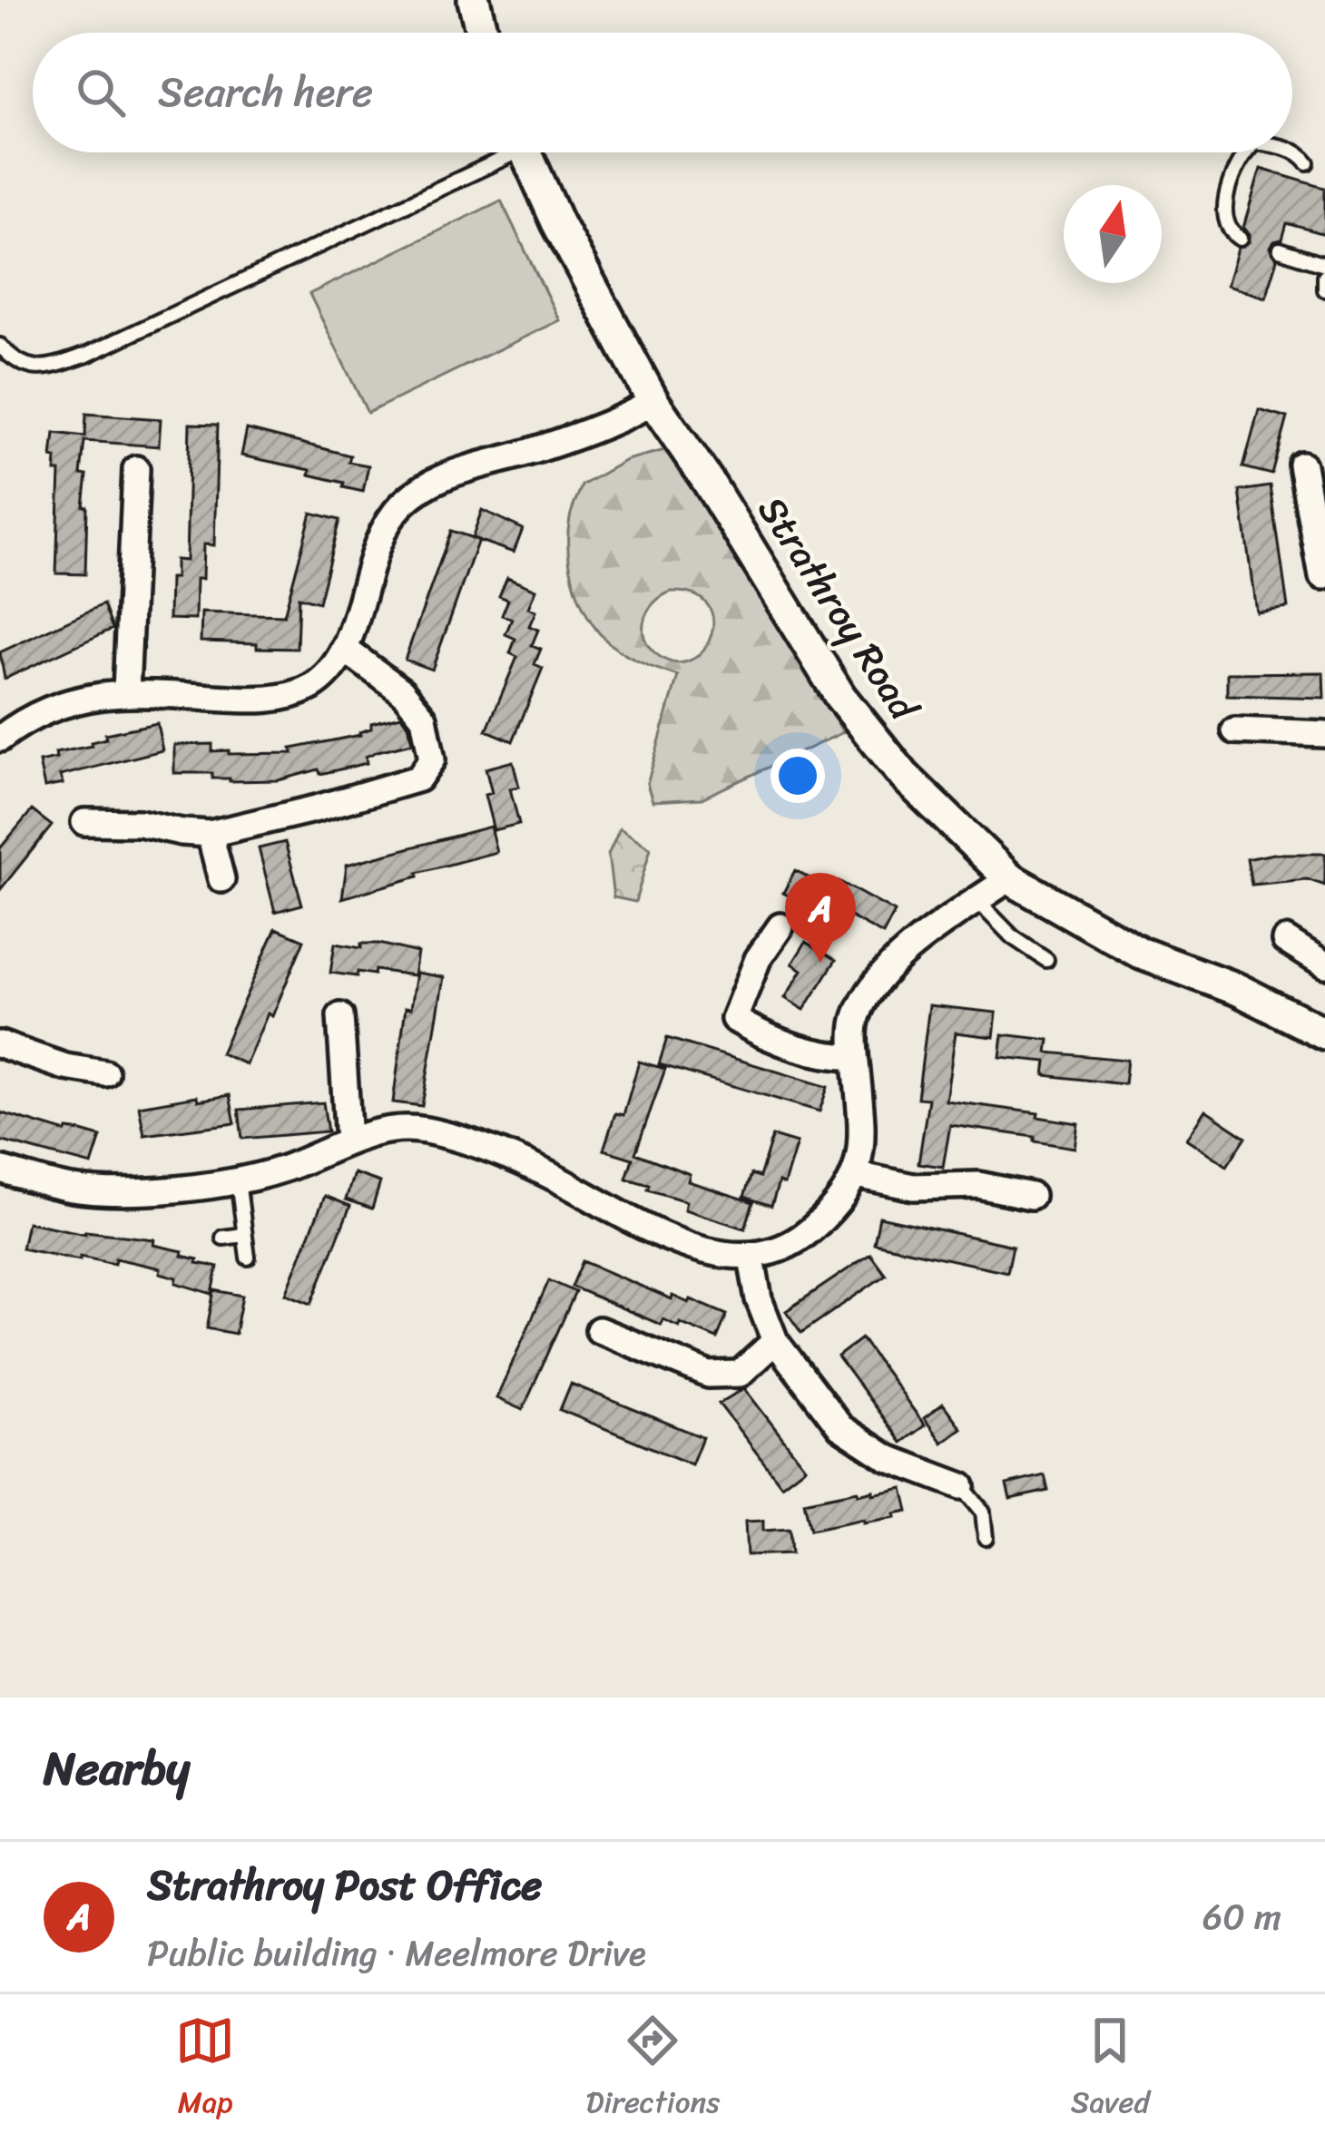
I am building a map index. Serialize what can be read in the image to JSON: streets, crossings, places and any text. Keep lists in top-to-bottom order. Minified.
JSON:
{"streets":{"street":["Strathroy Road"]},"north":"top","page":{"search":"Search here","pins":"A","heading":"Nearby","list":[{"mark":"A","name":"Strathroy Post Office","note":"Public building · Meelmore Drive","value":"60 m"}],"nav":["Map","Directions","Saved"]}}
